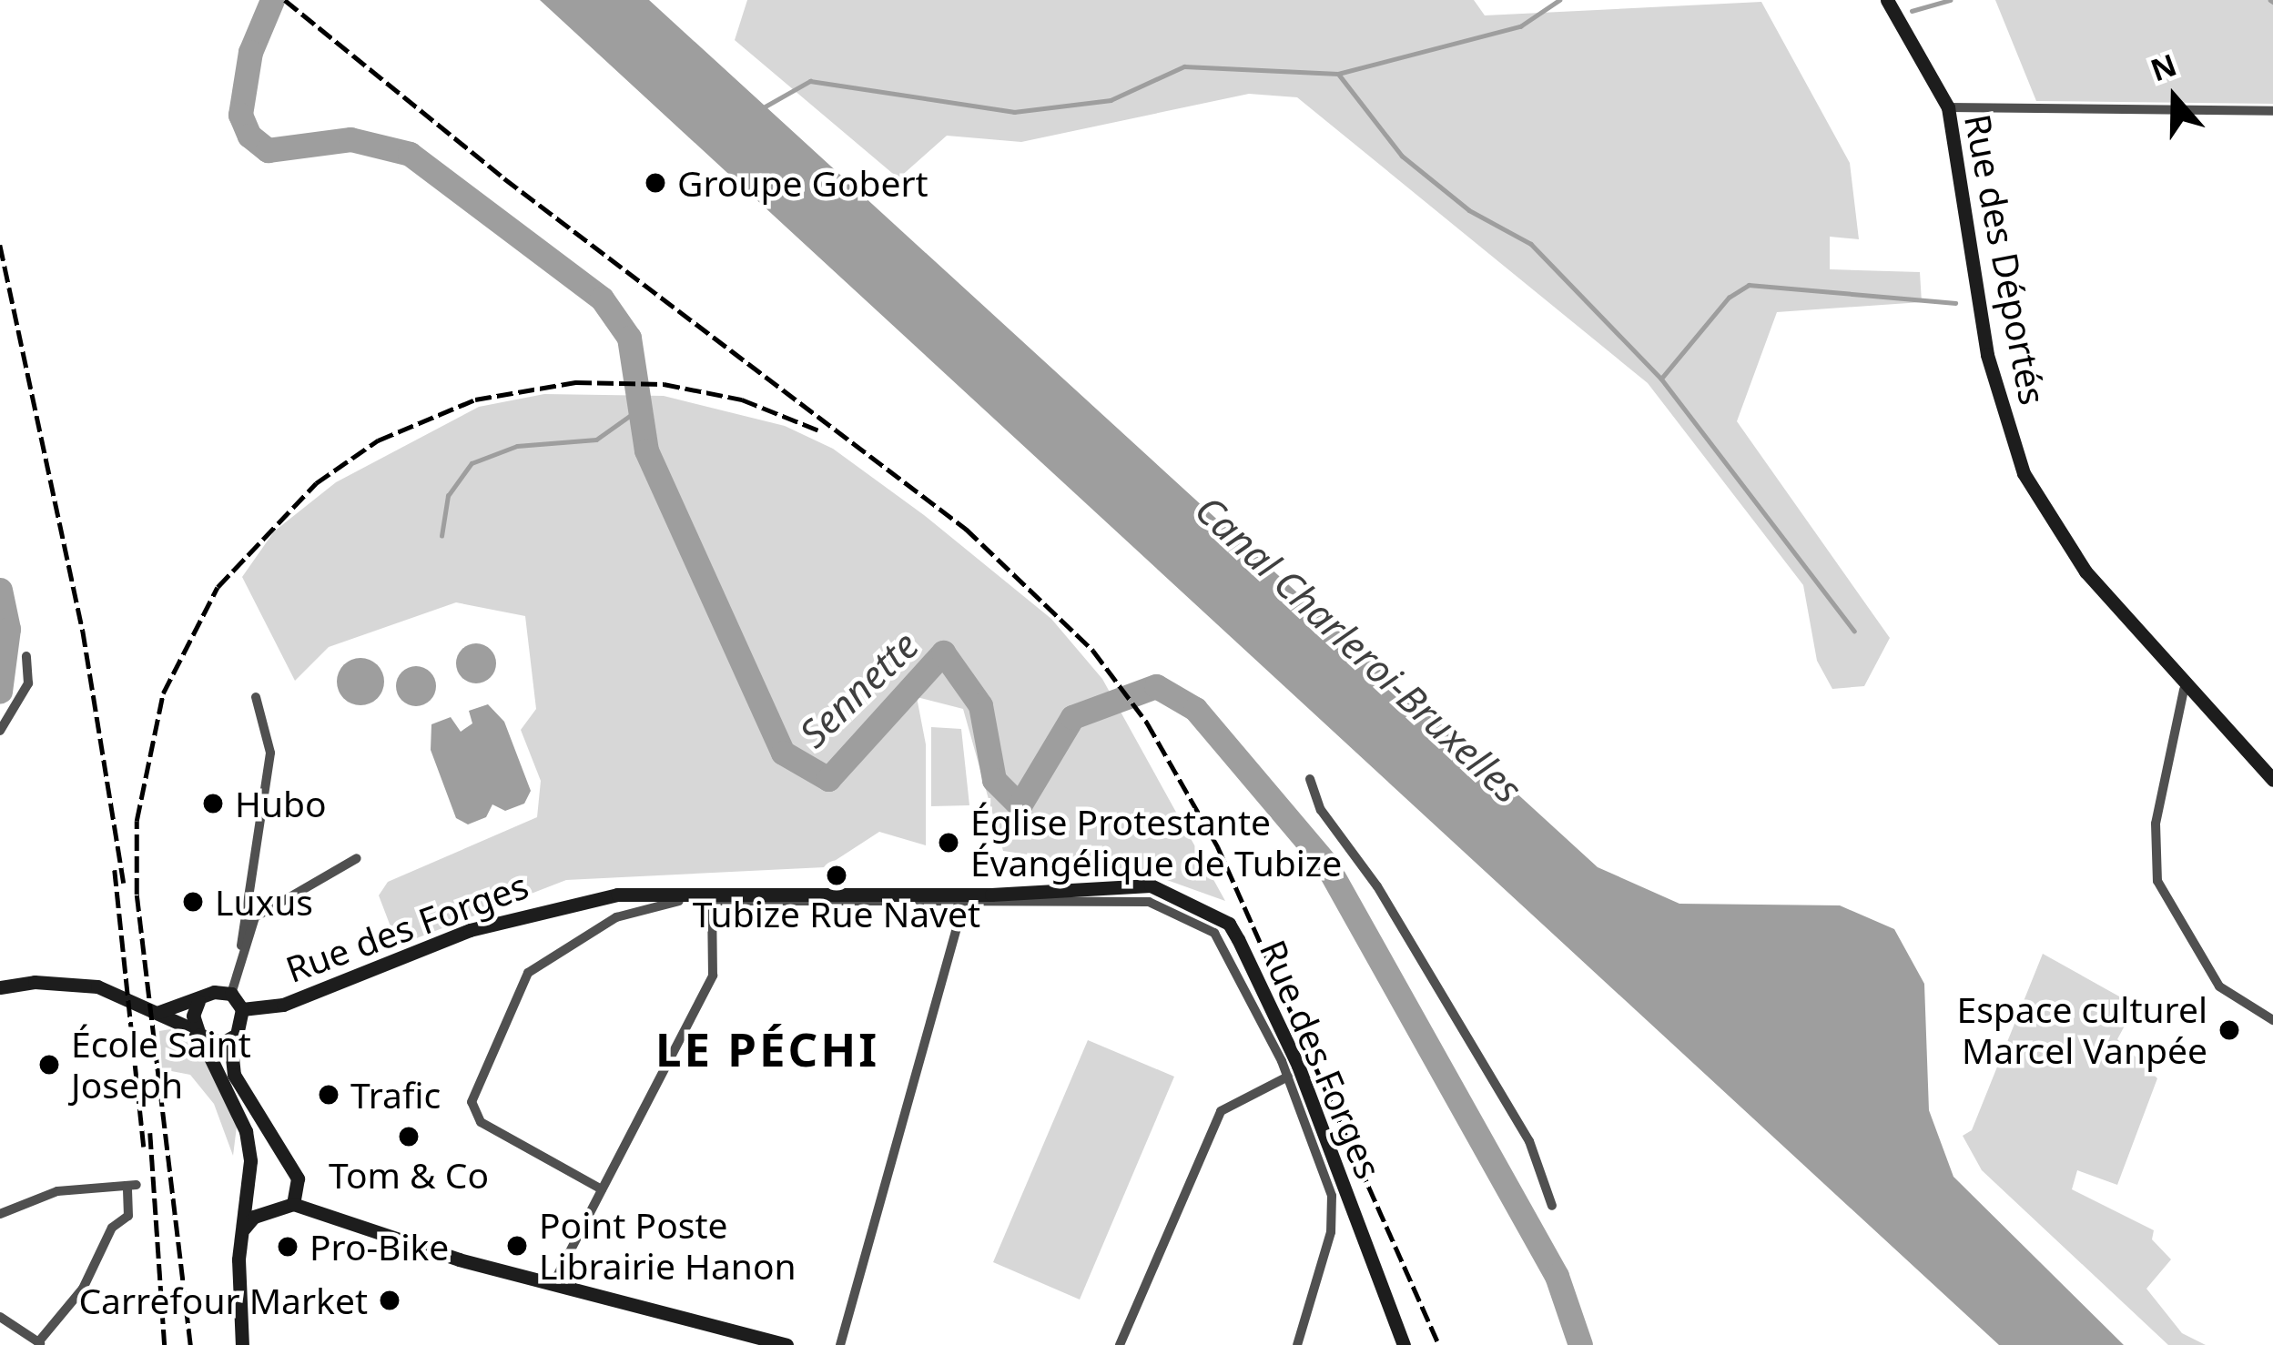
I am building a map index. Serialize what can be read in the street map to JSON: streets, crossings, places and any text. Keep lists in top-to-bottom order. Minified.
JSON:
{"streets":{"main road":["Rue des Déportés","Rue des Forges"]},"districts":["LE PÉCHI"],"water":["Canal Charleroi-Bruxelles","Sennette"],"places":["Groupe Gobert","Hubo","Église Protestante Évangélique de Tubize","Tubize Rue Navet","Luxus","Espace culturel Marcel Vanpée","École Saint Joseph","Trafic","Tom & Co","Point Poste Librairie Hanon","Pro-Bike","Carrefour Market"],"north":"top"}
